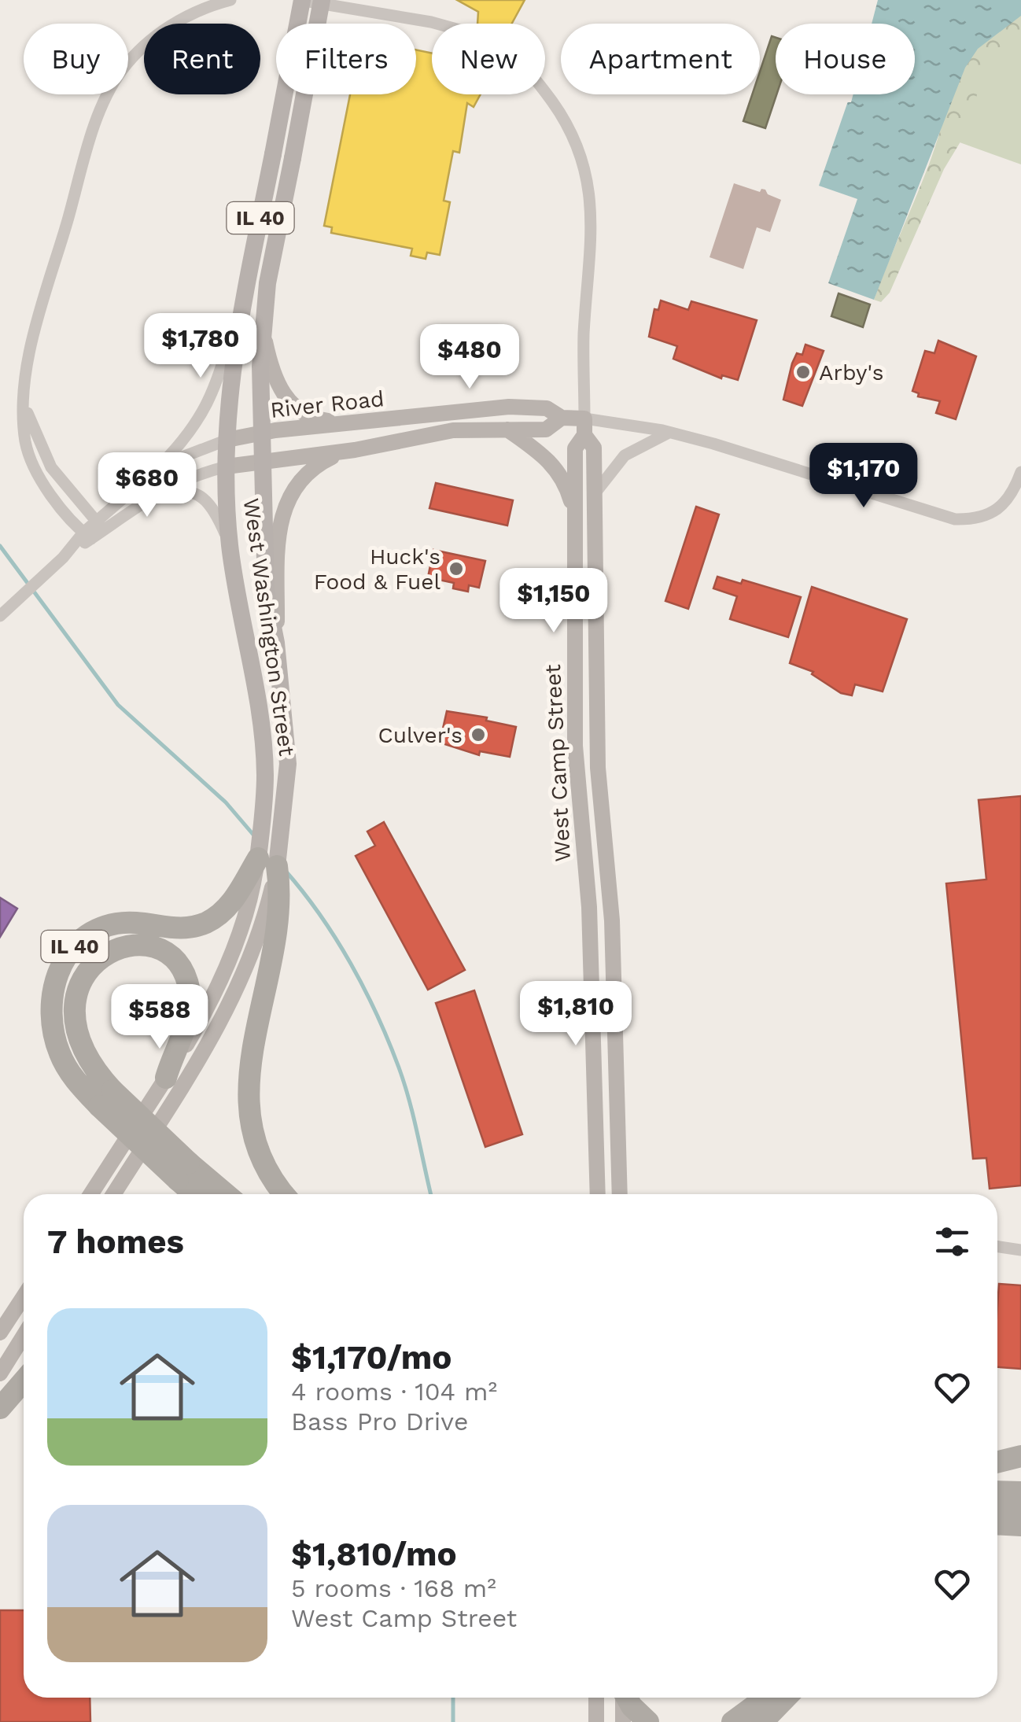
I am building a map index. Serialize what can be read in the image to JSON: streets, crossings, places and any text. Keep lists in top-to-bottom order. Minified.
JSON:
{"streets":{"highway":["IL 40"],"main road":["River Road","West Washington Street","West Camp Street"]},"crossings":[["IL 40","River Road"],["IL 40","West Washington Street"],["River Road","West Washington Street"]],"places":["Arby's","Huck's Food & Fuel","Culver's"],"page":{"chip":["Buy","Rent","Filters","New","Apartment","House"],"price":["$1,780","$480","$1,170","$680","$1,150","$1,810","$588"],"heading":"7 homes","list":[{"name":"$1,170/mo","note":"4 rooms · 104 m² · Bass Pro Drive"},{"name":"$1,810/mo","note":"5 rooms · 168 m² · West Camp Street"}]}}
